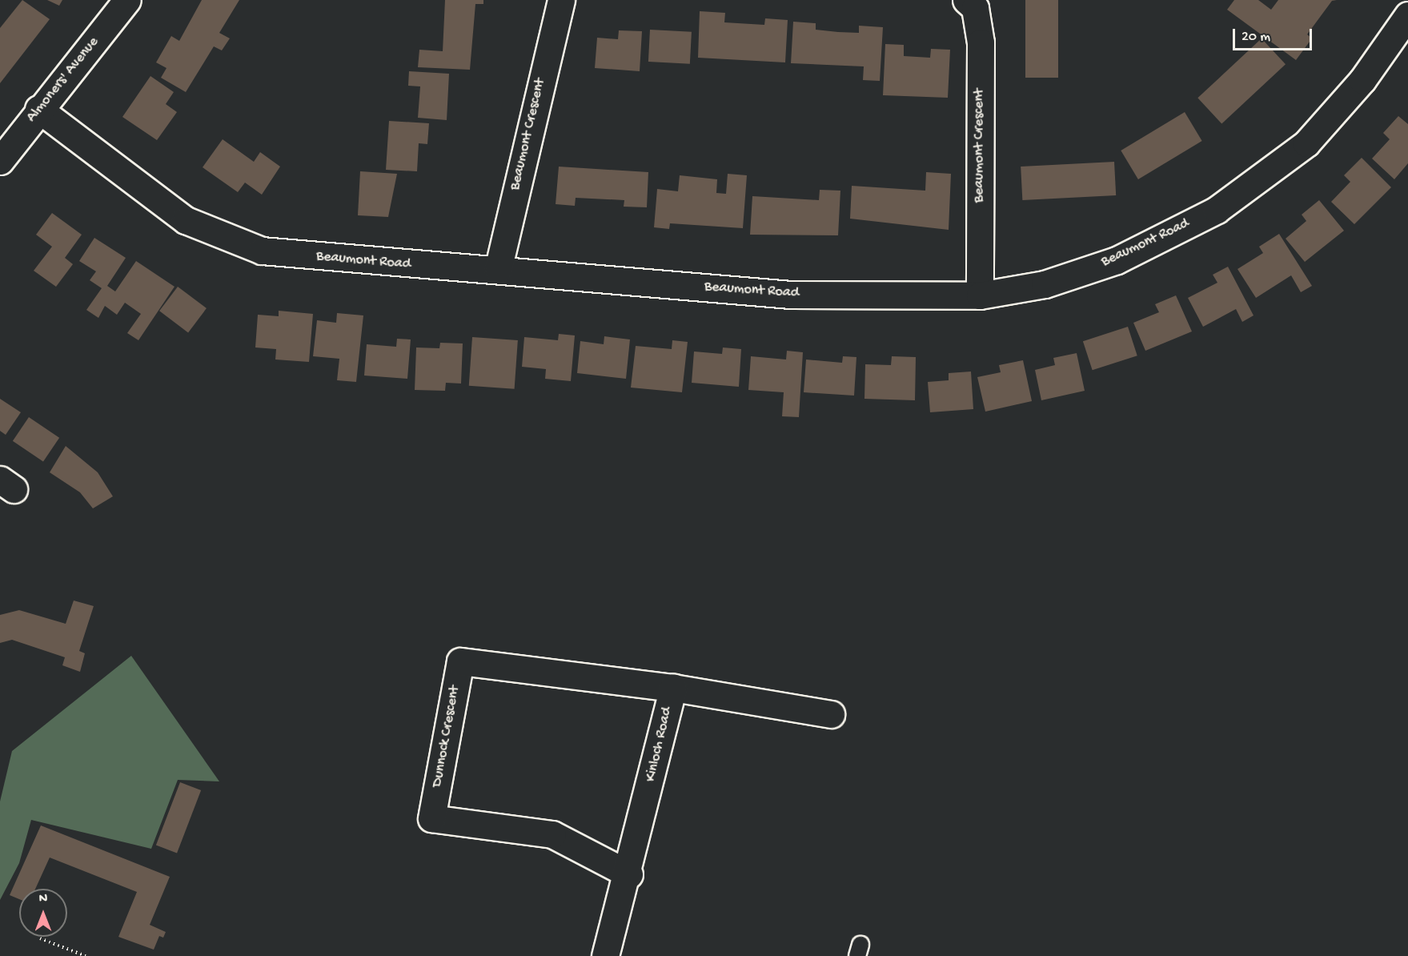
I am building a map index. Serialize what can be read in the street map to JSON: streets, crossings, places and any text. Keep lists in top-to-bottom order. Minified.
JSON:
{"streets":{"street":["Almoners' Avenue","Beaumont Crescent","Beaumont Road","Dunnock Crescent","Kinloch Road"]},"crossings":[["Almoners' Avenue","Beaumont Road"],["Beaumont Crescent","Beaumont Road"],["Dunnock Crescent","Kinloch Road"]],"scale_bar":"20 m","north":"top"}
